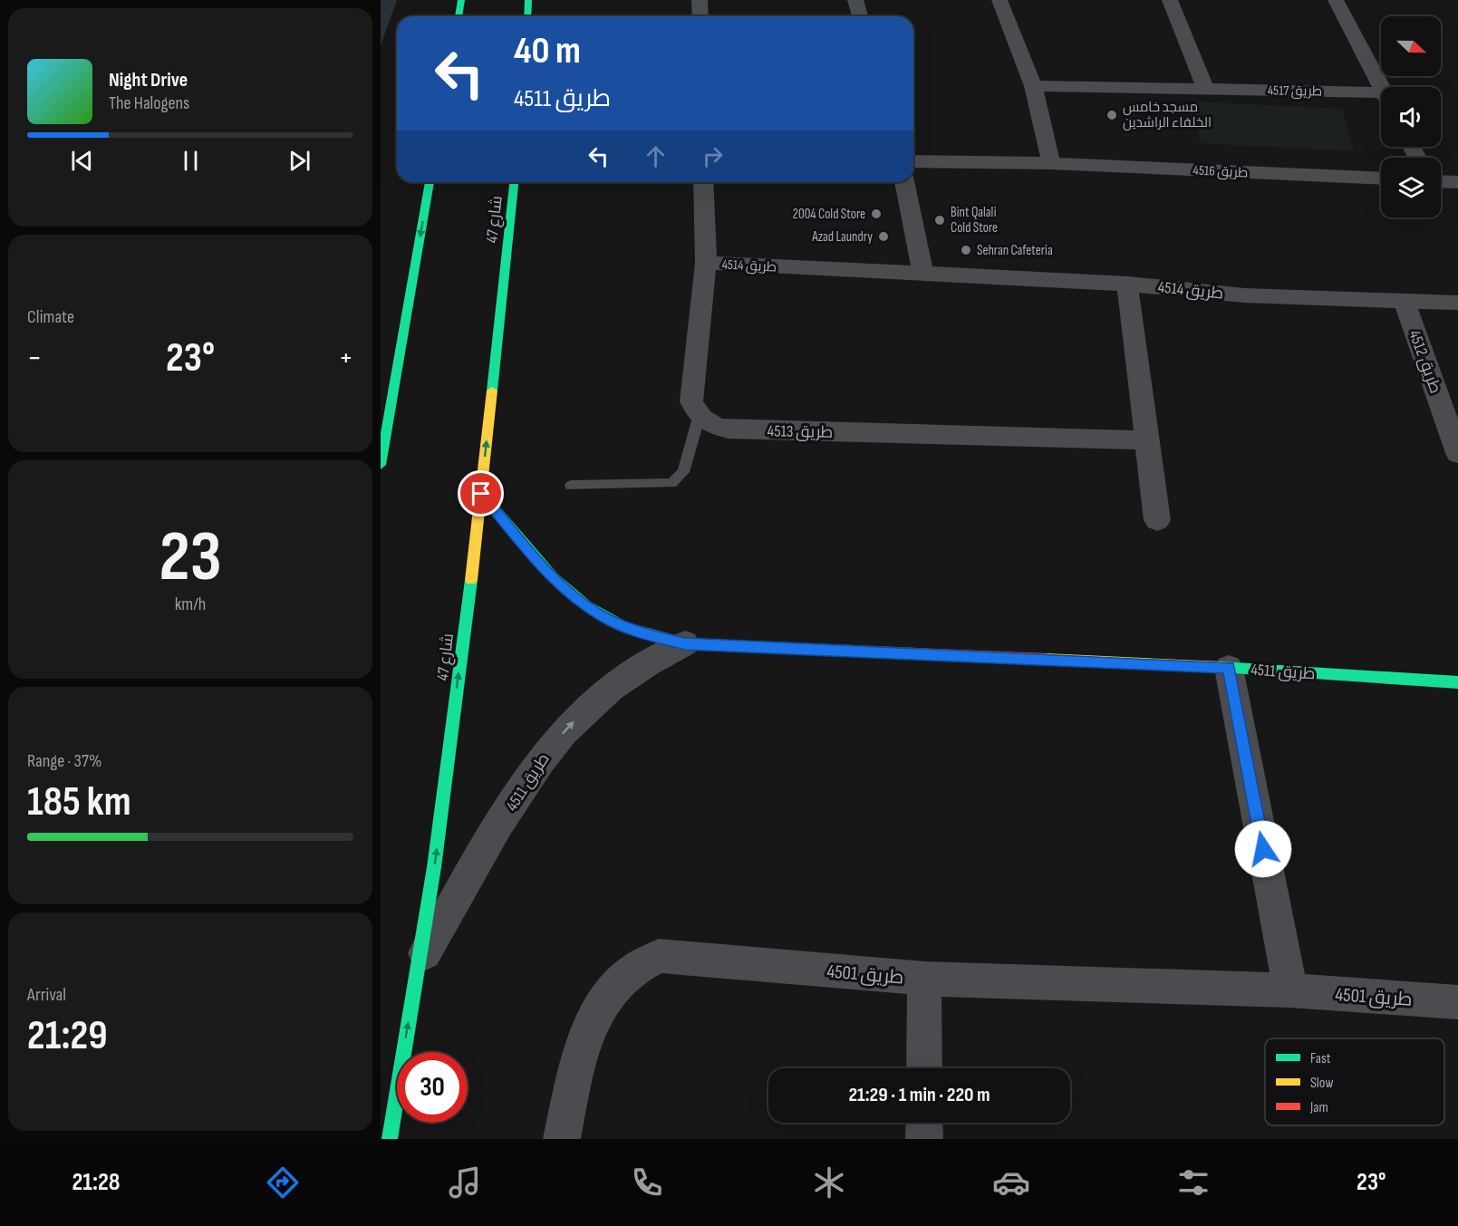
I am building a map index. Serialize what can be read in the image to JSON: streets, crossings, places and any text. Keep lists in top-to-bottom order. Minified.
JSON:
{"streets":{"street":["طريق 4517","طريق 4516","شارع 47","طريق 4514","طريق 4512","طريق 4513","طريق 4511","طريق 4501"]},"crossings":[["شارع 47","طريق 4511"],["طريق 4514","طريق 4512"]],"one_way":["شارع 47"],"places":["مسجد خامس الخلفاء الراشدين","2004 Cold Store","Bint Qalali Cold Store","Azad Laundry","Sehran Cafeteria"],"legend":["Fast","Slow","Jam"],"north":"right","page":{"turn":["40 m","طريق 4511"],"song":["Night Drive","The Halogens"],"tile":["Climate",["23","km/h"],["Range · 37%","185 km"],["Arrival","21:29"]],"heat":["−","23°","+"],"limit":"30","trip":"21:29 · 1 min · 220 m","tabs":["21:28","23°"]}}
